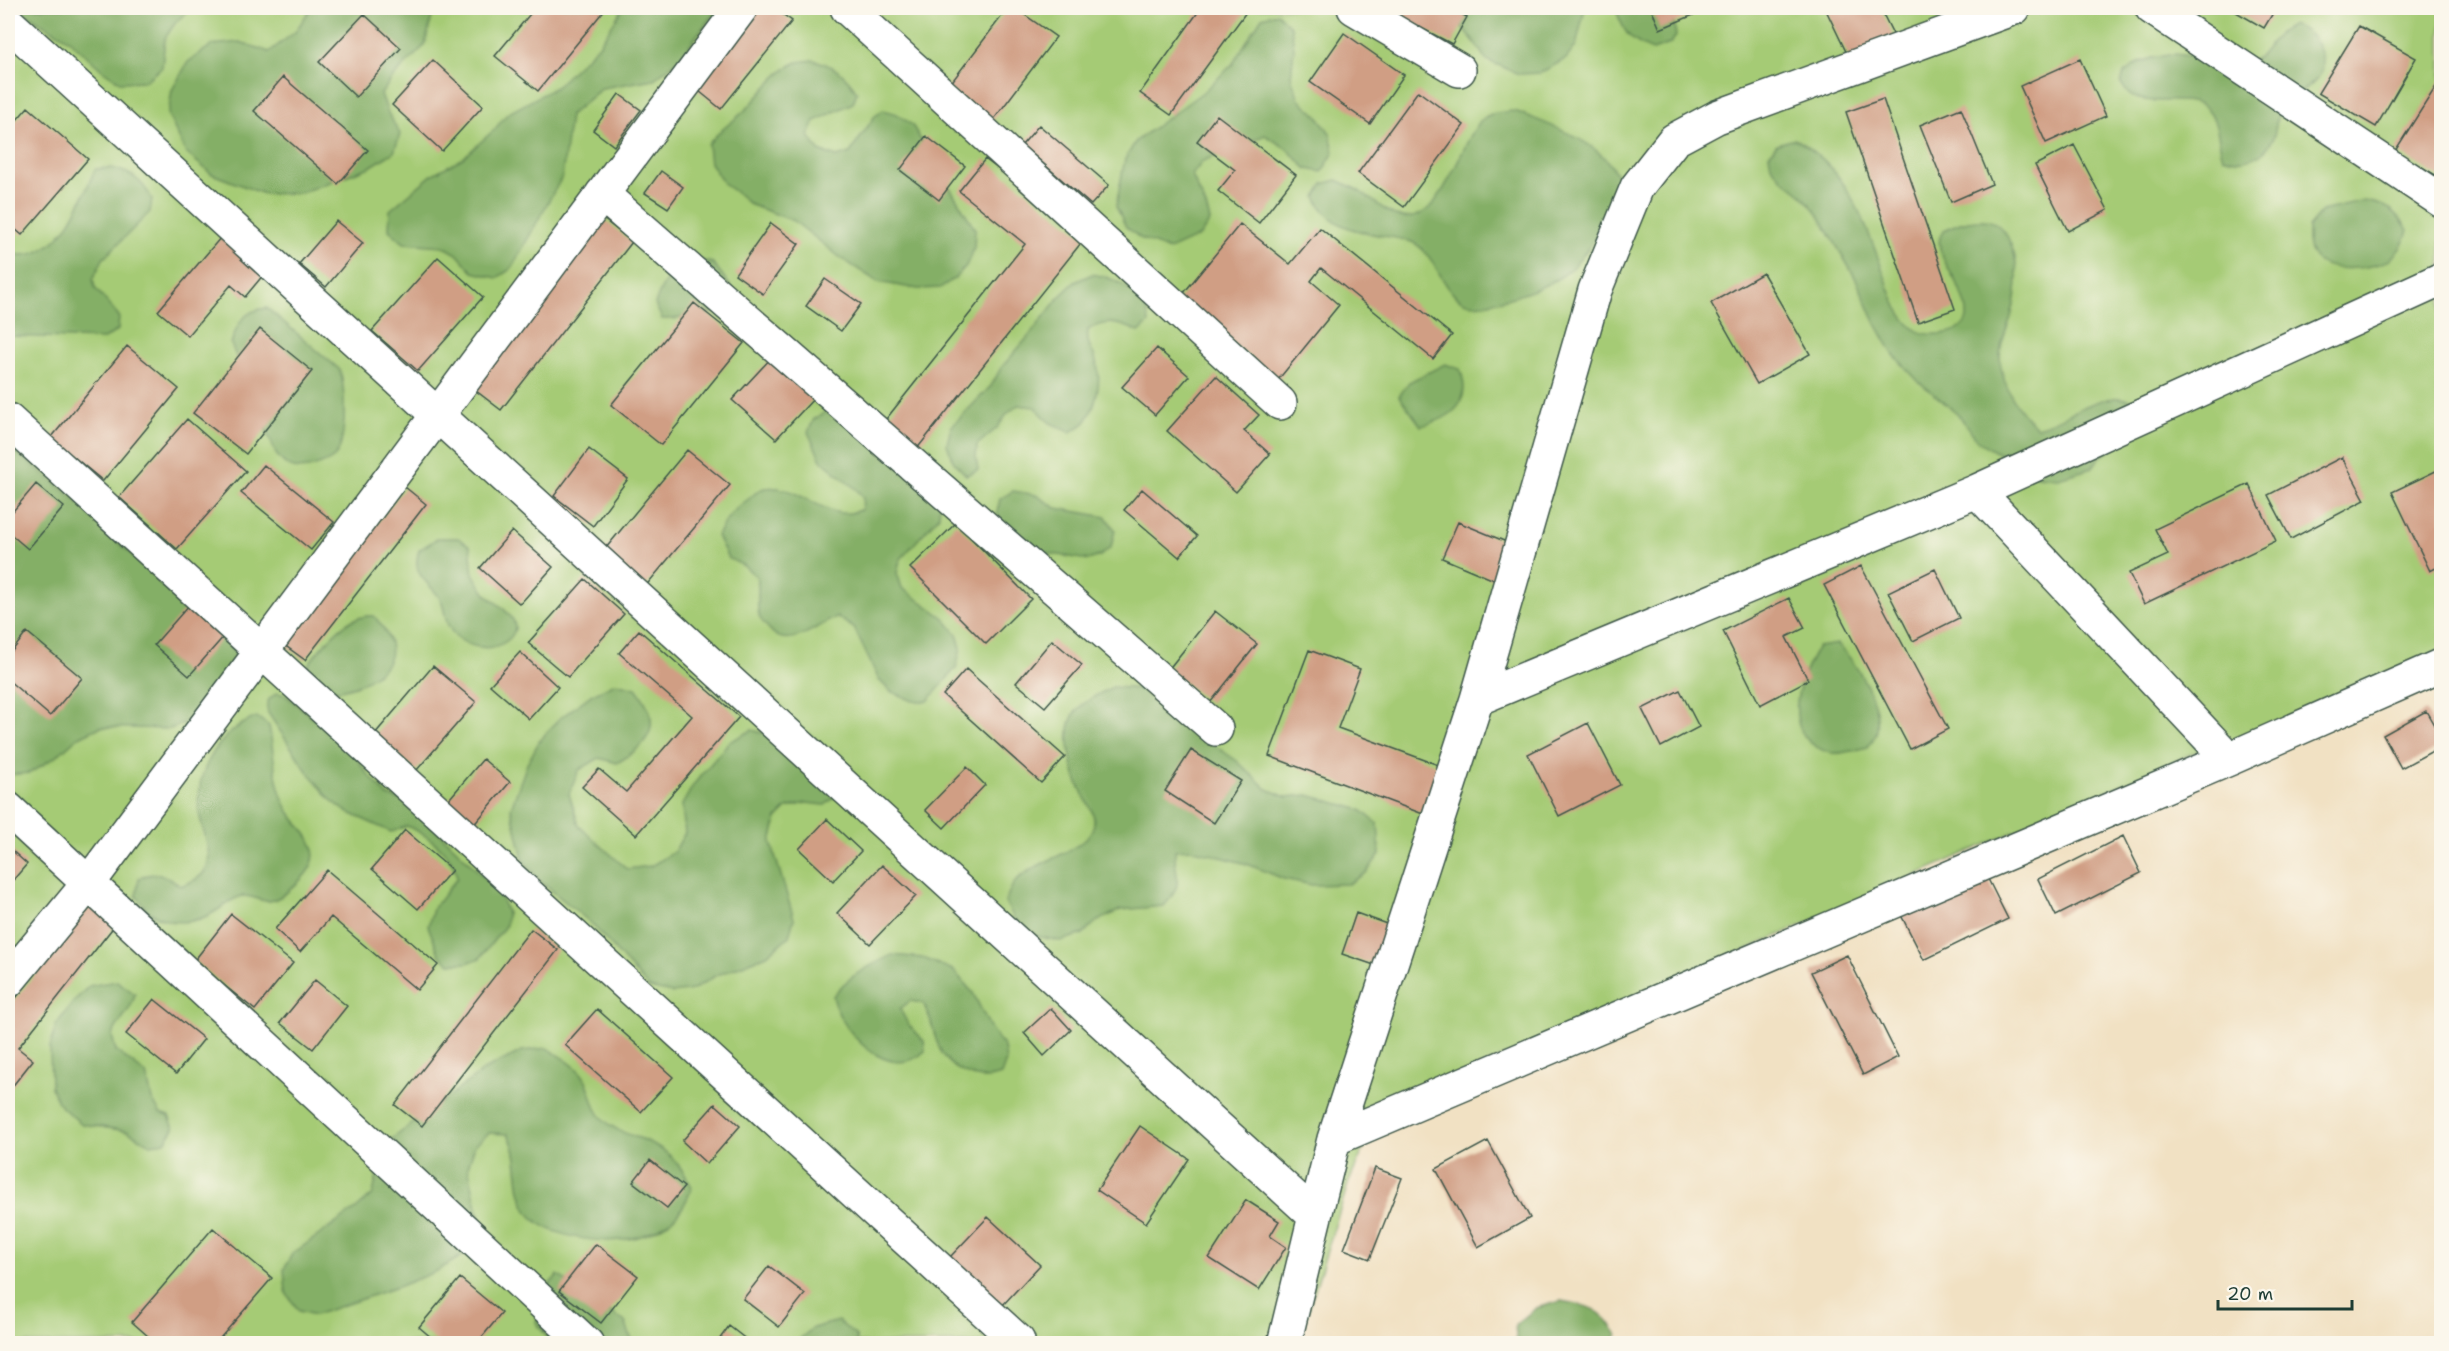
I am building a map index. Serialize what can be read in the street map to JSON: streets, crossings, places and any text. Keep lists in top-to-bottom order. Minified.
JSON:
{"scale_bar":"20 m"}
